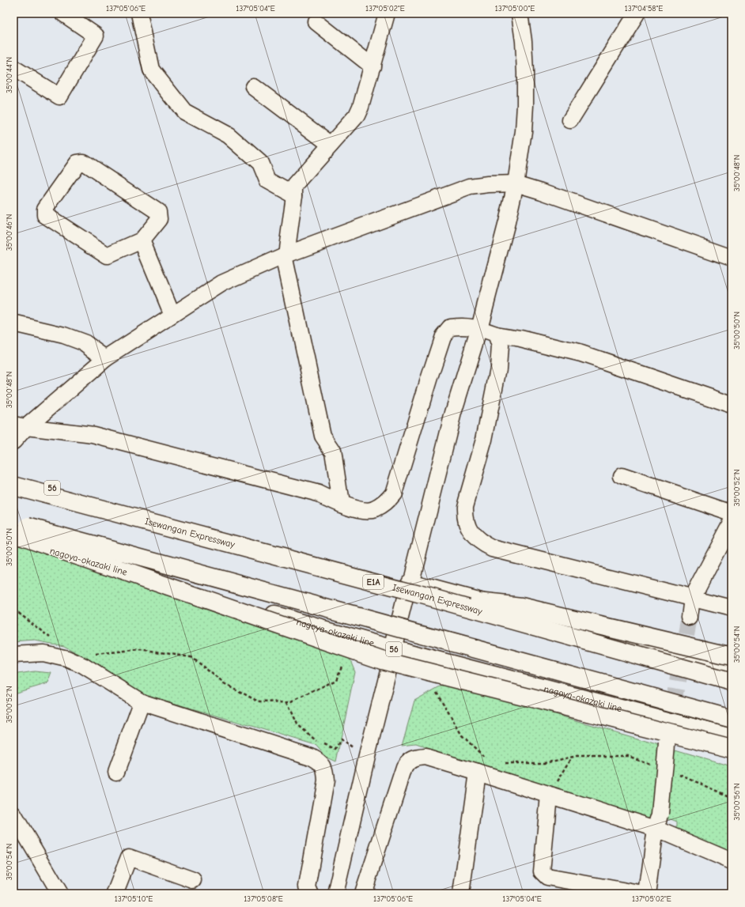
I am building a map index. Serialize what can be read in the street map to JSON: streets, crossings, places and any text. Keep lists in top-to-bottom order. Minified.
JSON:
{"streets":{"main road":["56","Isewangan Expressway","nagoya-okazaki line","E1A"]},"coordinates":["137°05'06\"E","137°05'04\"E","137°05'02\"E","137°05'00\"E","137°04'58\"E","35°00'44\"N","35°00'48\"N","35°00'46\"N","35°00'50\"N","35°00'52\"N","35°00'54\"N","35°00'56\"N","137°05'10\"E","137°05'08\"E"]}
